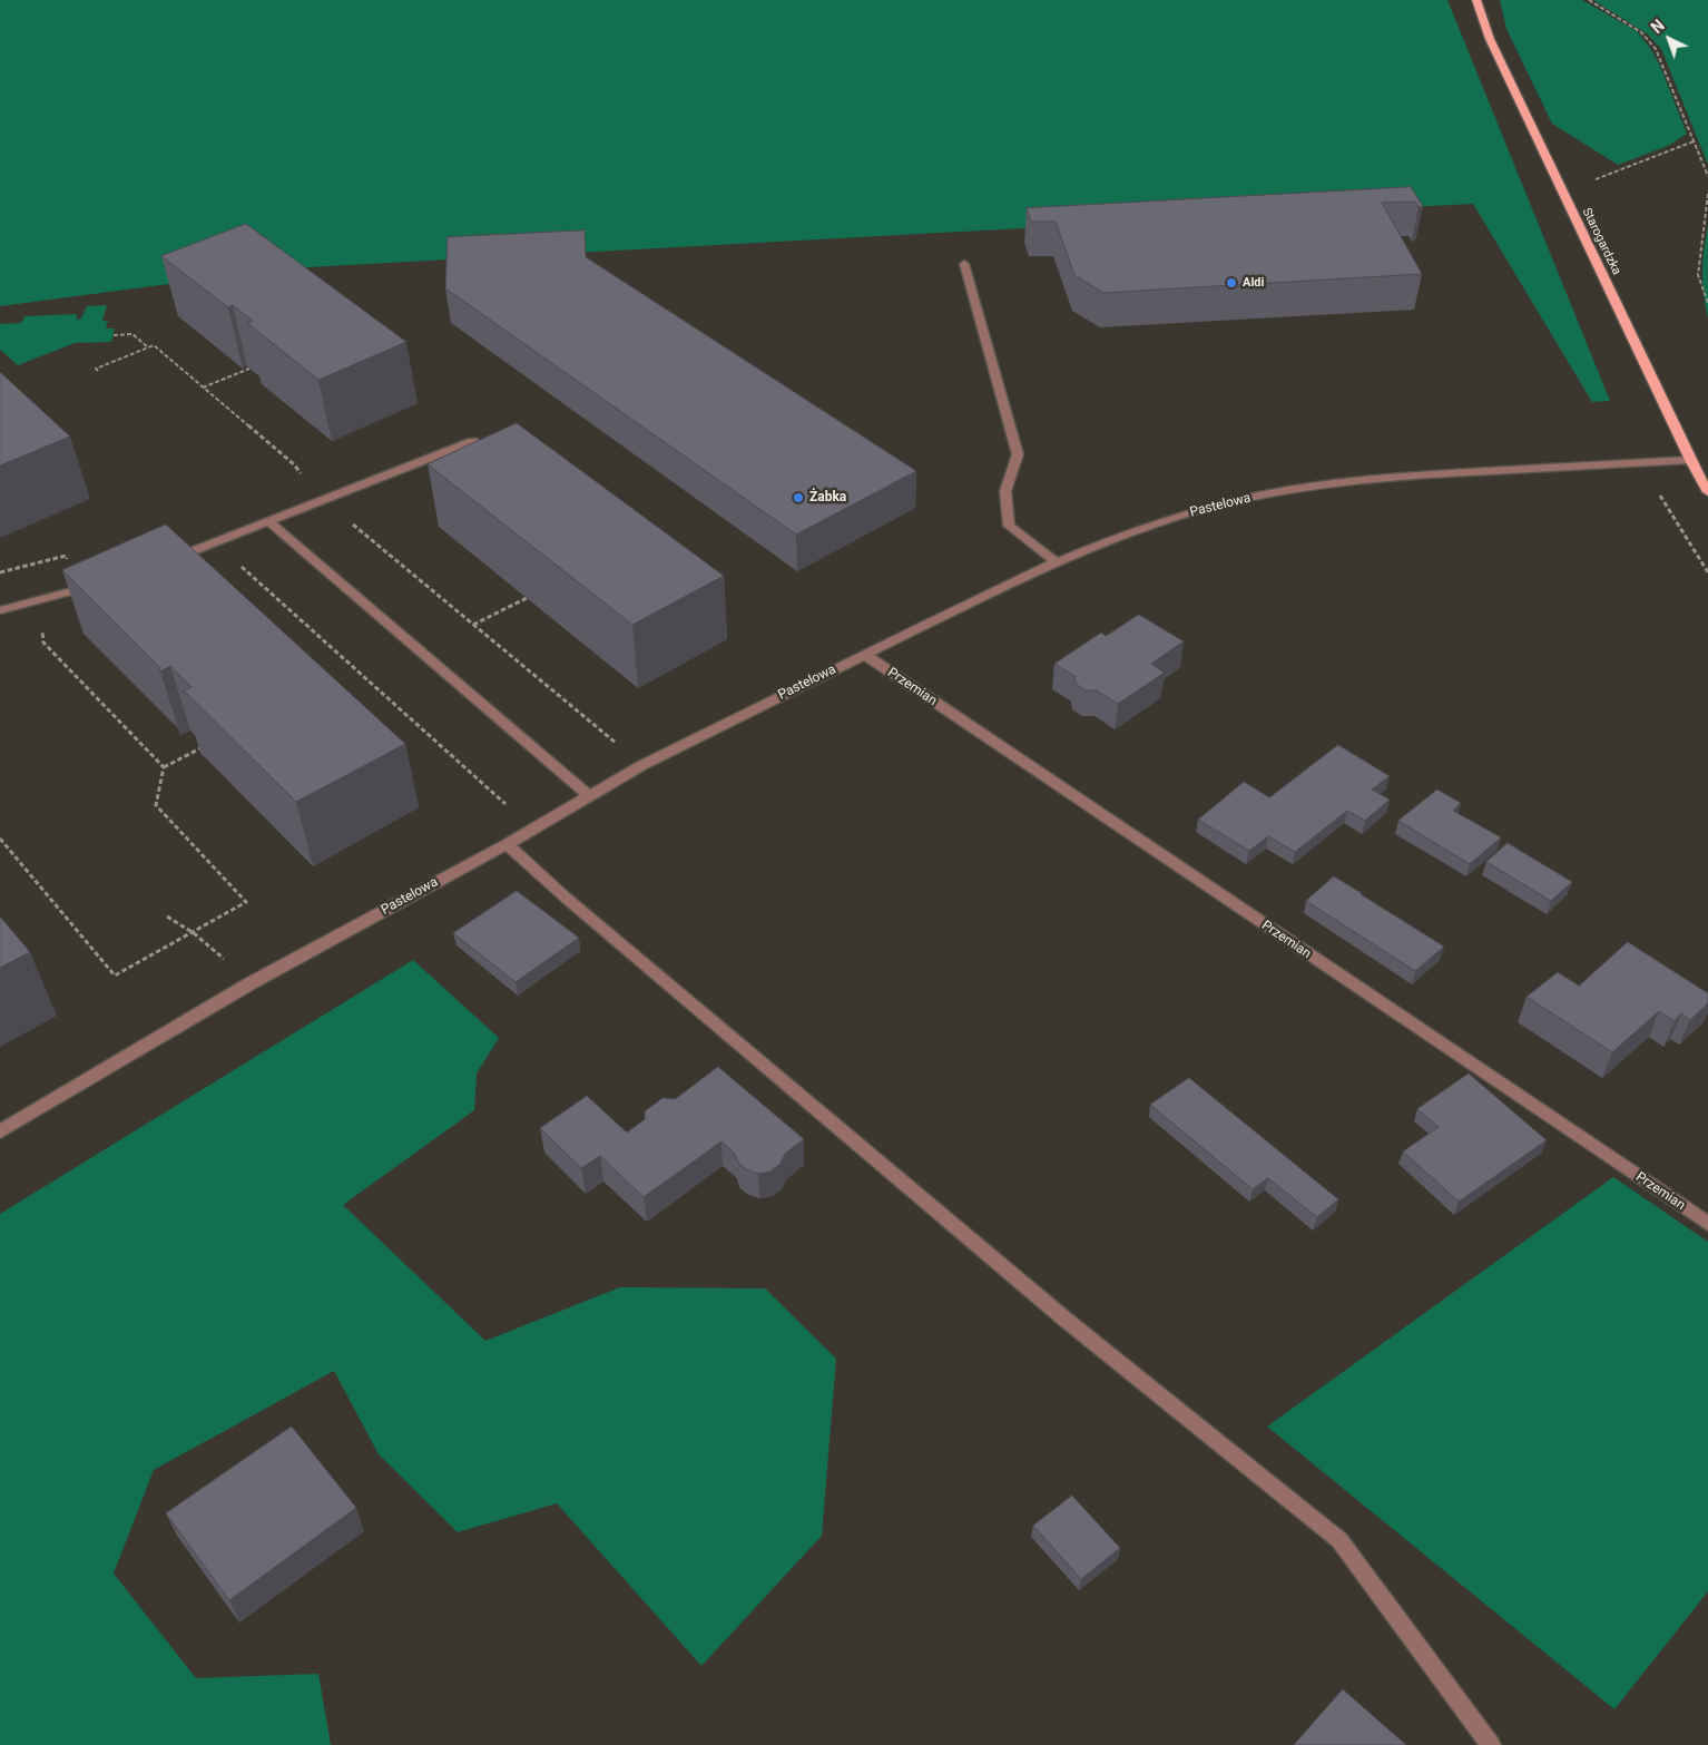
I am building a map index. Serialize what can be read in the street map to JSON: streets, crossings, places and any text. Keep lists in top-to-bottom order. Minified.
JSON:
{"streets":{"main road":["Starogardzka"],"street":["Pastelowa","Przemian"]},"crossings":[["Starogardzka","Pastelowa"],["Pastelowa","Przemian"]],"places":["Aldi","Żabka"],"north":"top left"}
